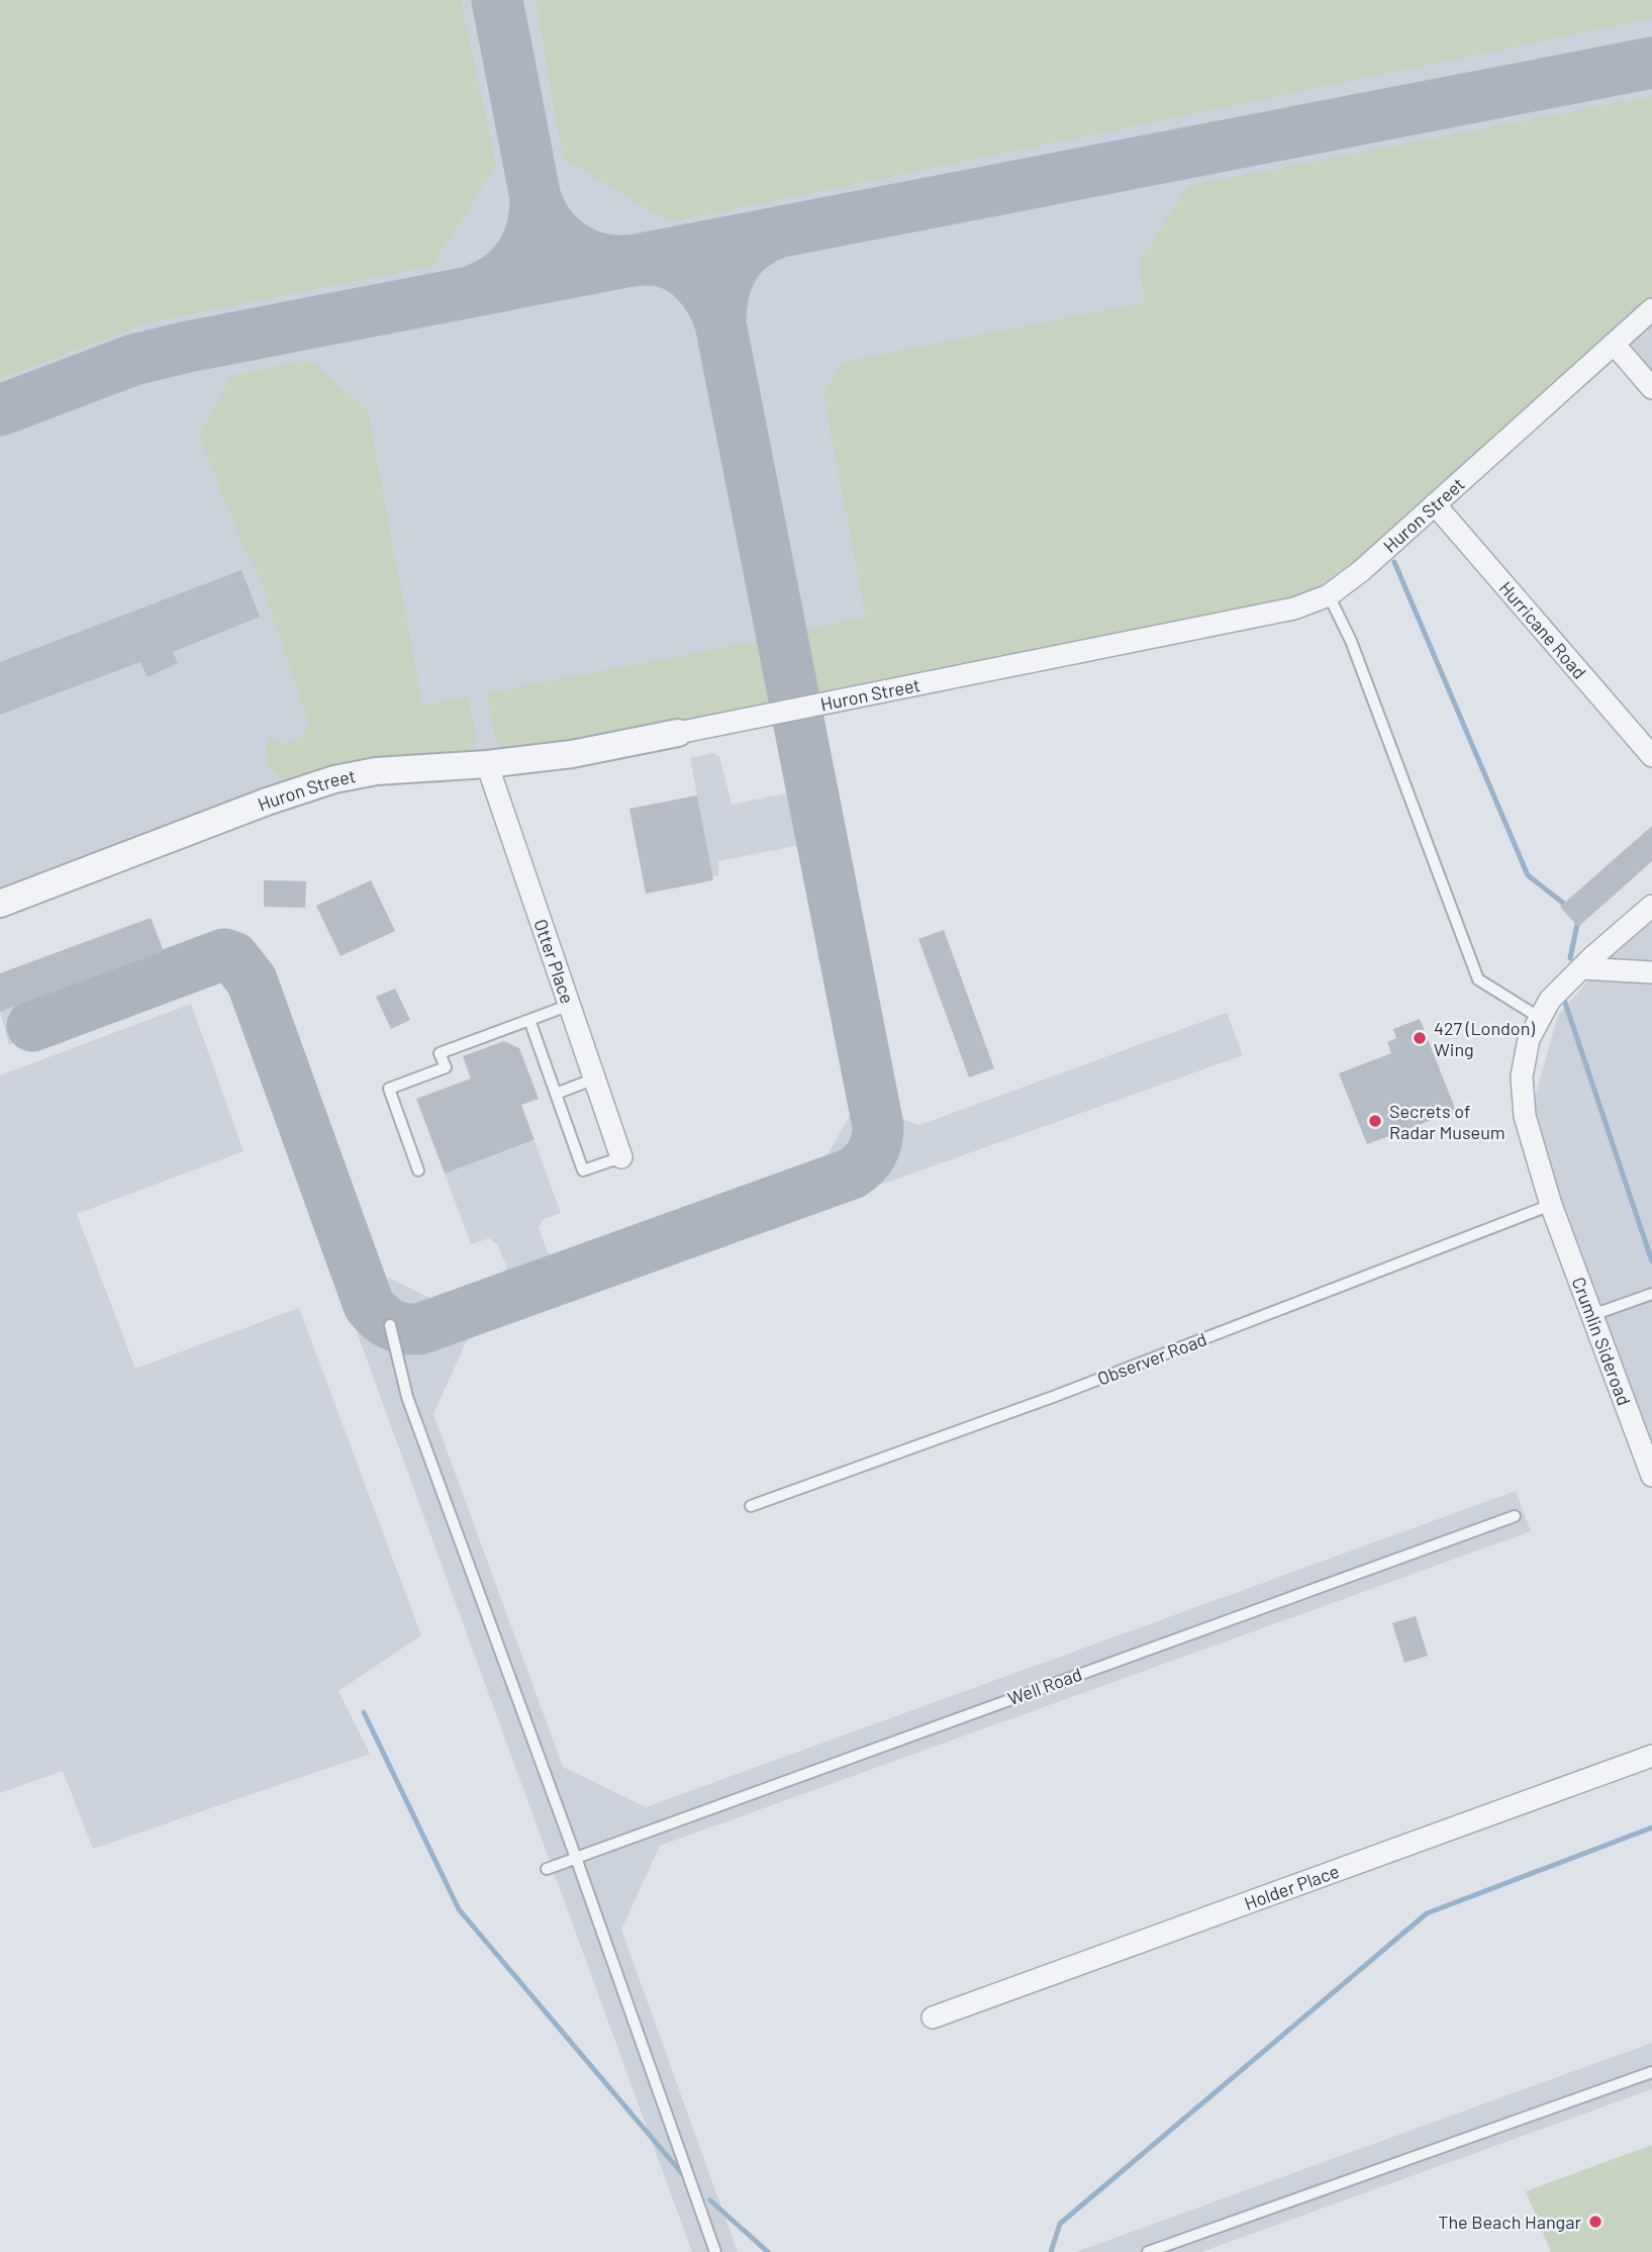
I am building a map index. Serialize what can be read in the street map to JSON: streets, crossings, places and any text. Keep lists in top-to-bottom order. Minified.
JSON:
{"streets":{"street":["Huron Street","Hurricane Road","Otter Place","Crumlin Sideroad","Holder Place"],"lane":["Observer Road","Well Road"]},"crossings":[["Huron Street","Hurricane Road"],["Huron Street","Otter Place"],["Crumlin Sideroad","Observer Road"]],"places":["427 (London) Wing","Secrets of Radar Museum","The Beach Hangar"]}
